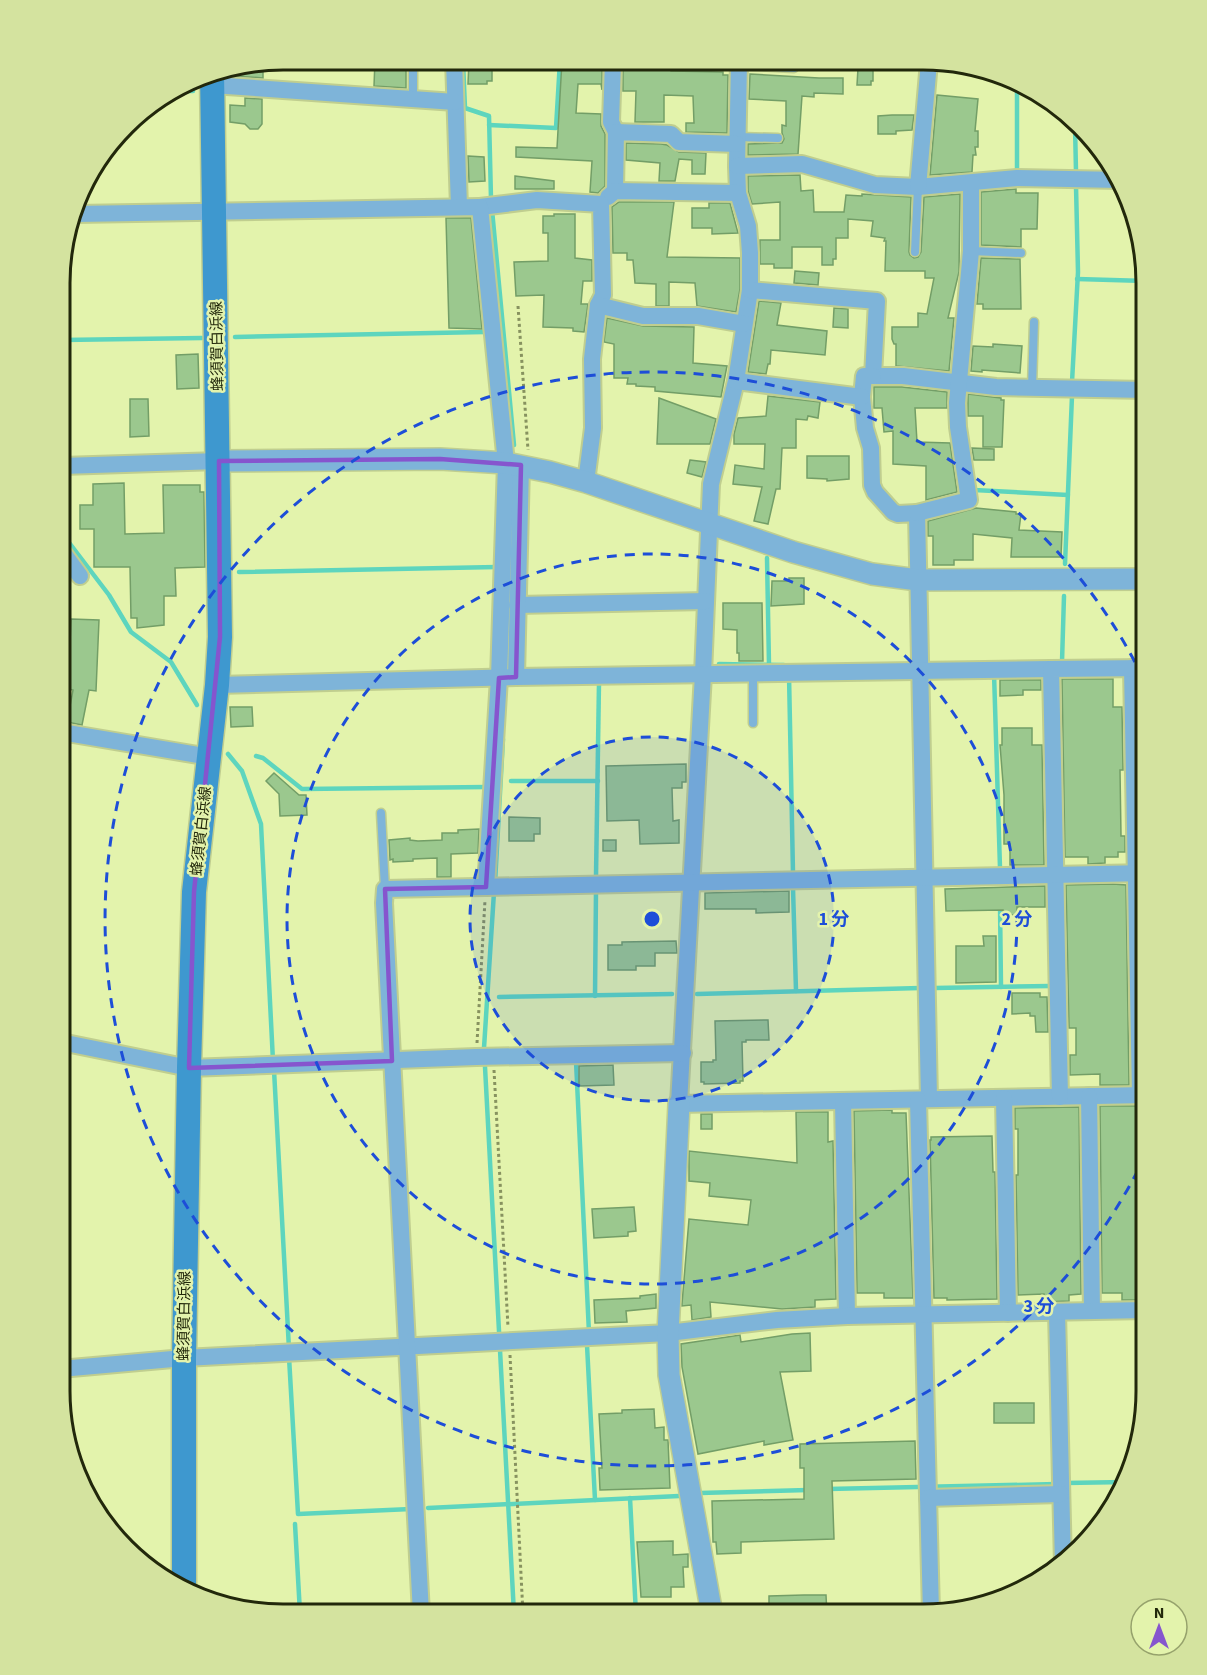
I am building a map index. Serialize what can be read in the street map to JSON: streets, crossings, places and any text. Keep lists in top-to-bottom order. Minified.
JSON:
{"streets":{"main road":["蜂須賀白浜線"]},"north":"top","rings":["1 分","2 分","3 分"]}
